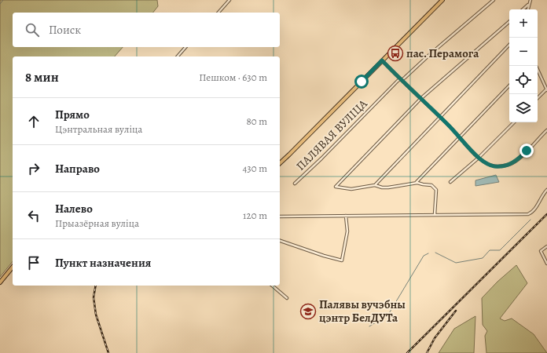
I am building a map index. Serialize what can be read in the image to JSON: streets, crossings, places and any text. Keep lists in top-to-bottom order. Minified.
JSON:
{"streets":{"street":["ПАЛЯВАЯ ВУЛІЦА"]},"places":{"bus stop":["пас. Перамога"],"school or university":["Палявы вучэбны цэнтр БелДУТа"]},"page":{"map_buttons":["+","−"],"search":"Поиск","heading":["8 мин","Пешком · 630 m"],"list":[["Прямо","Цэнтральная вуліца","80 m"],["Направо","430 m"],["Налево","Прыазёрная вуліца","120 m"],"Пункт назначения"]}}
